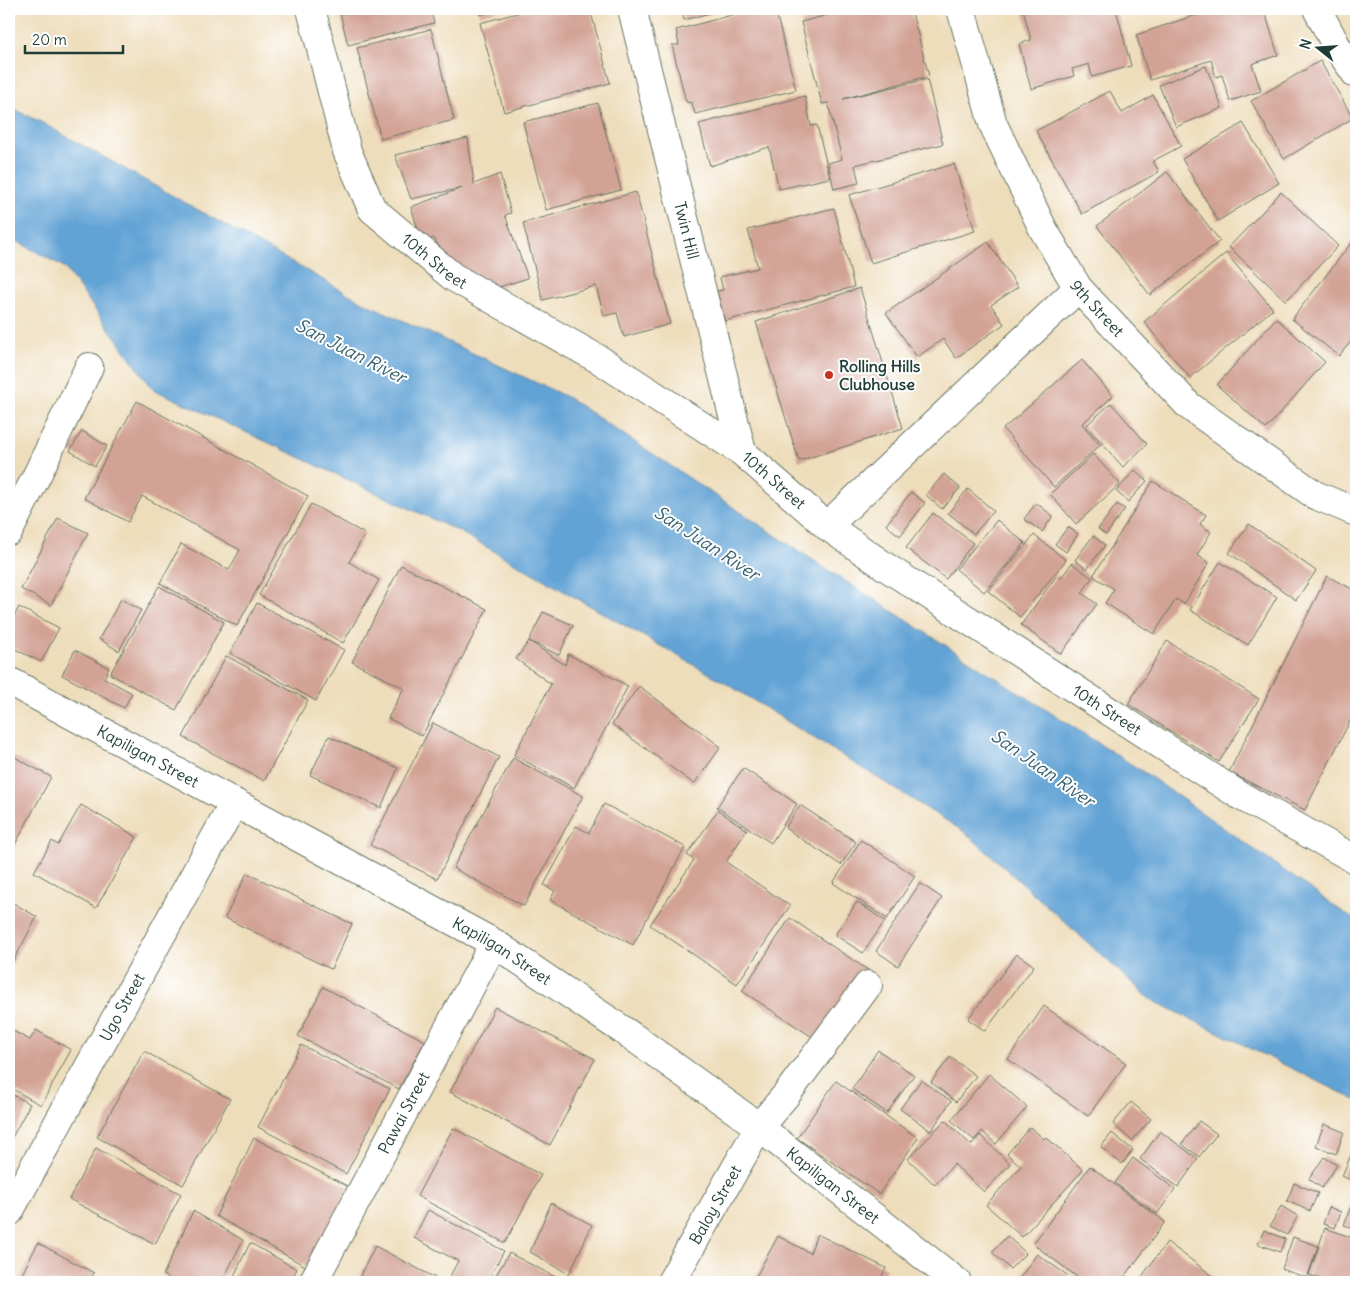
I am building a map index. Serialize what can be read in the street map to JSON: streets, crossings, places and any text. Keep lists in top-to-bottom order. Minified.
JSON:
{"streets":{"street":["Twin Hill","10th Street","9th Street","Kapiligan Street","Ugo Street","Pawai Street","Baloy Street"]},"crossings":[["Twin Hill","10th Street"],["Kapiligan Street","Ugo Street"],["Kapiligan Street","Pawai Street"],["Kapiligan Street","Baloy Street"]],"water":["San Juan River"],"places":["Rolling Hills Clubhouse"],"scale_bar":"20 m","north":"left"}
